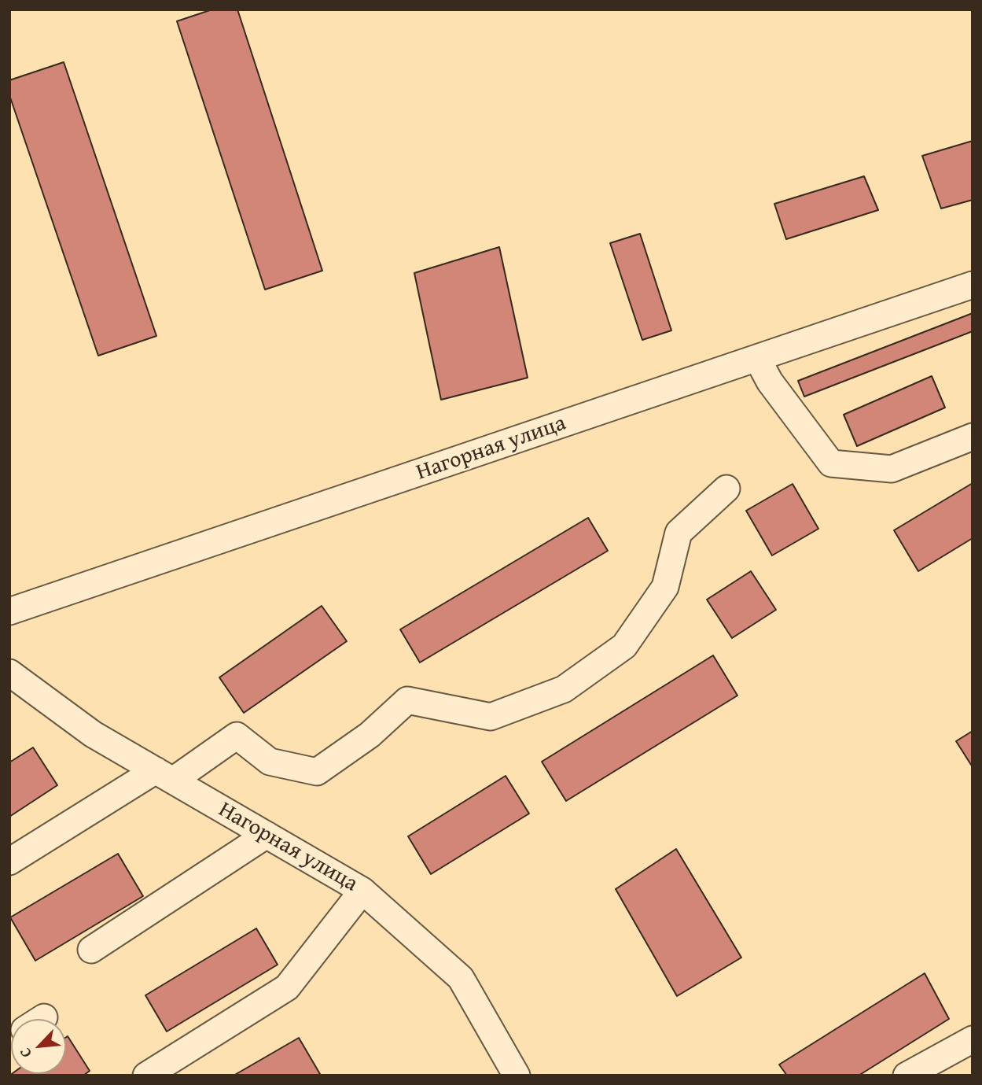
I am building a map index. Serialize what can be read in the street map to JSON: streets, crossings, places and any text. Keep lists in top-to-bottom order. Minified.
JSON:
{"streets":{"street":["Нагорная улица"]},"north":"bottom left"}
